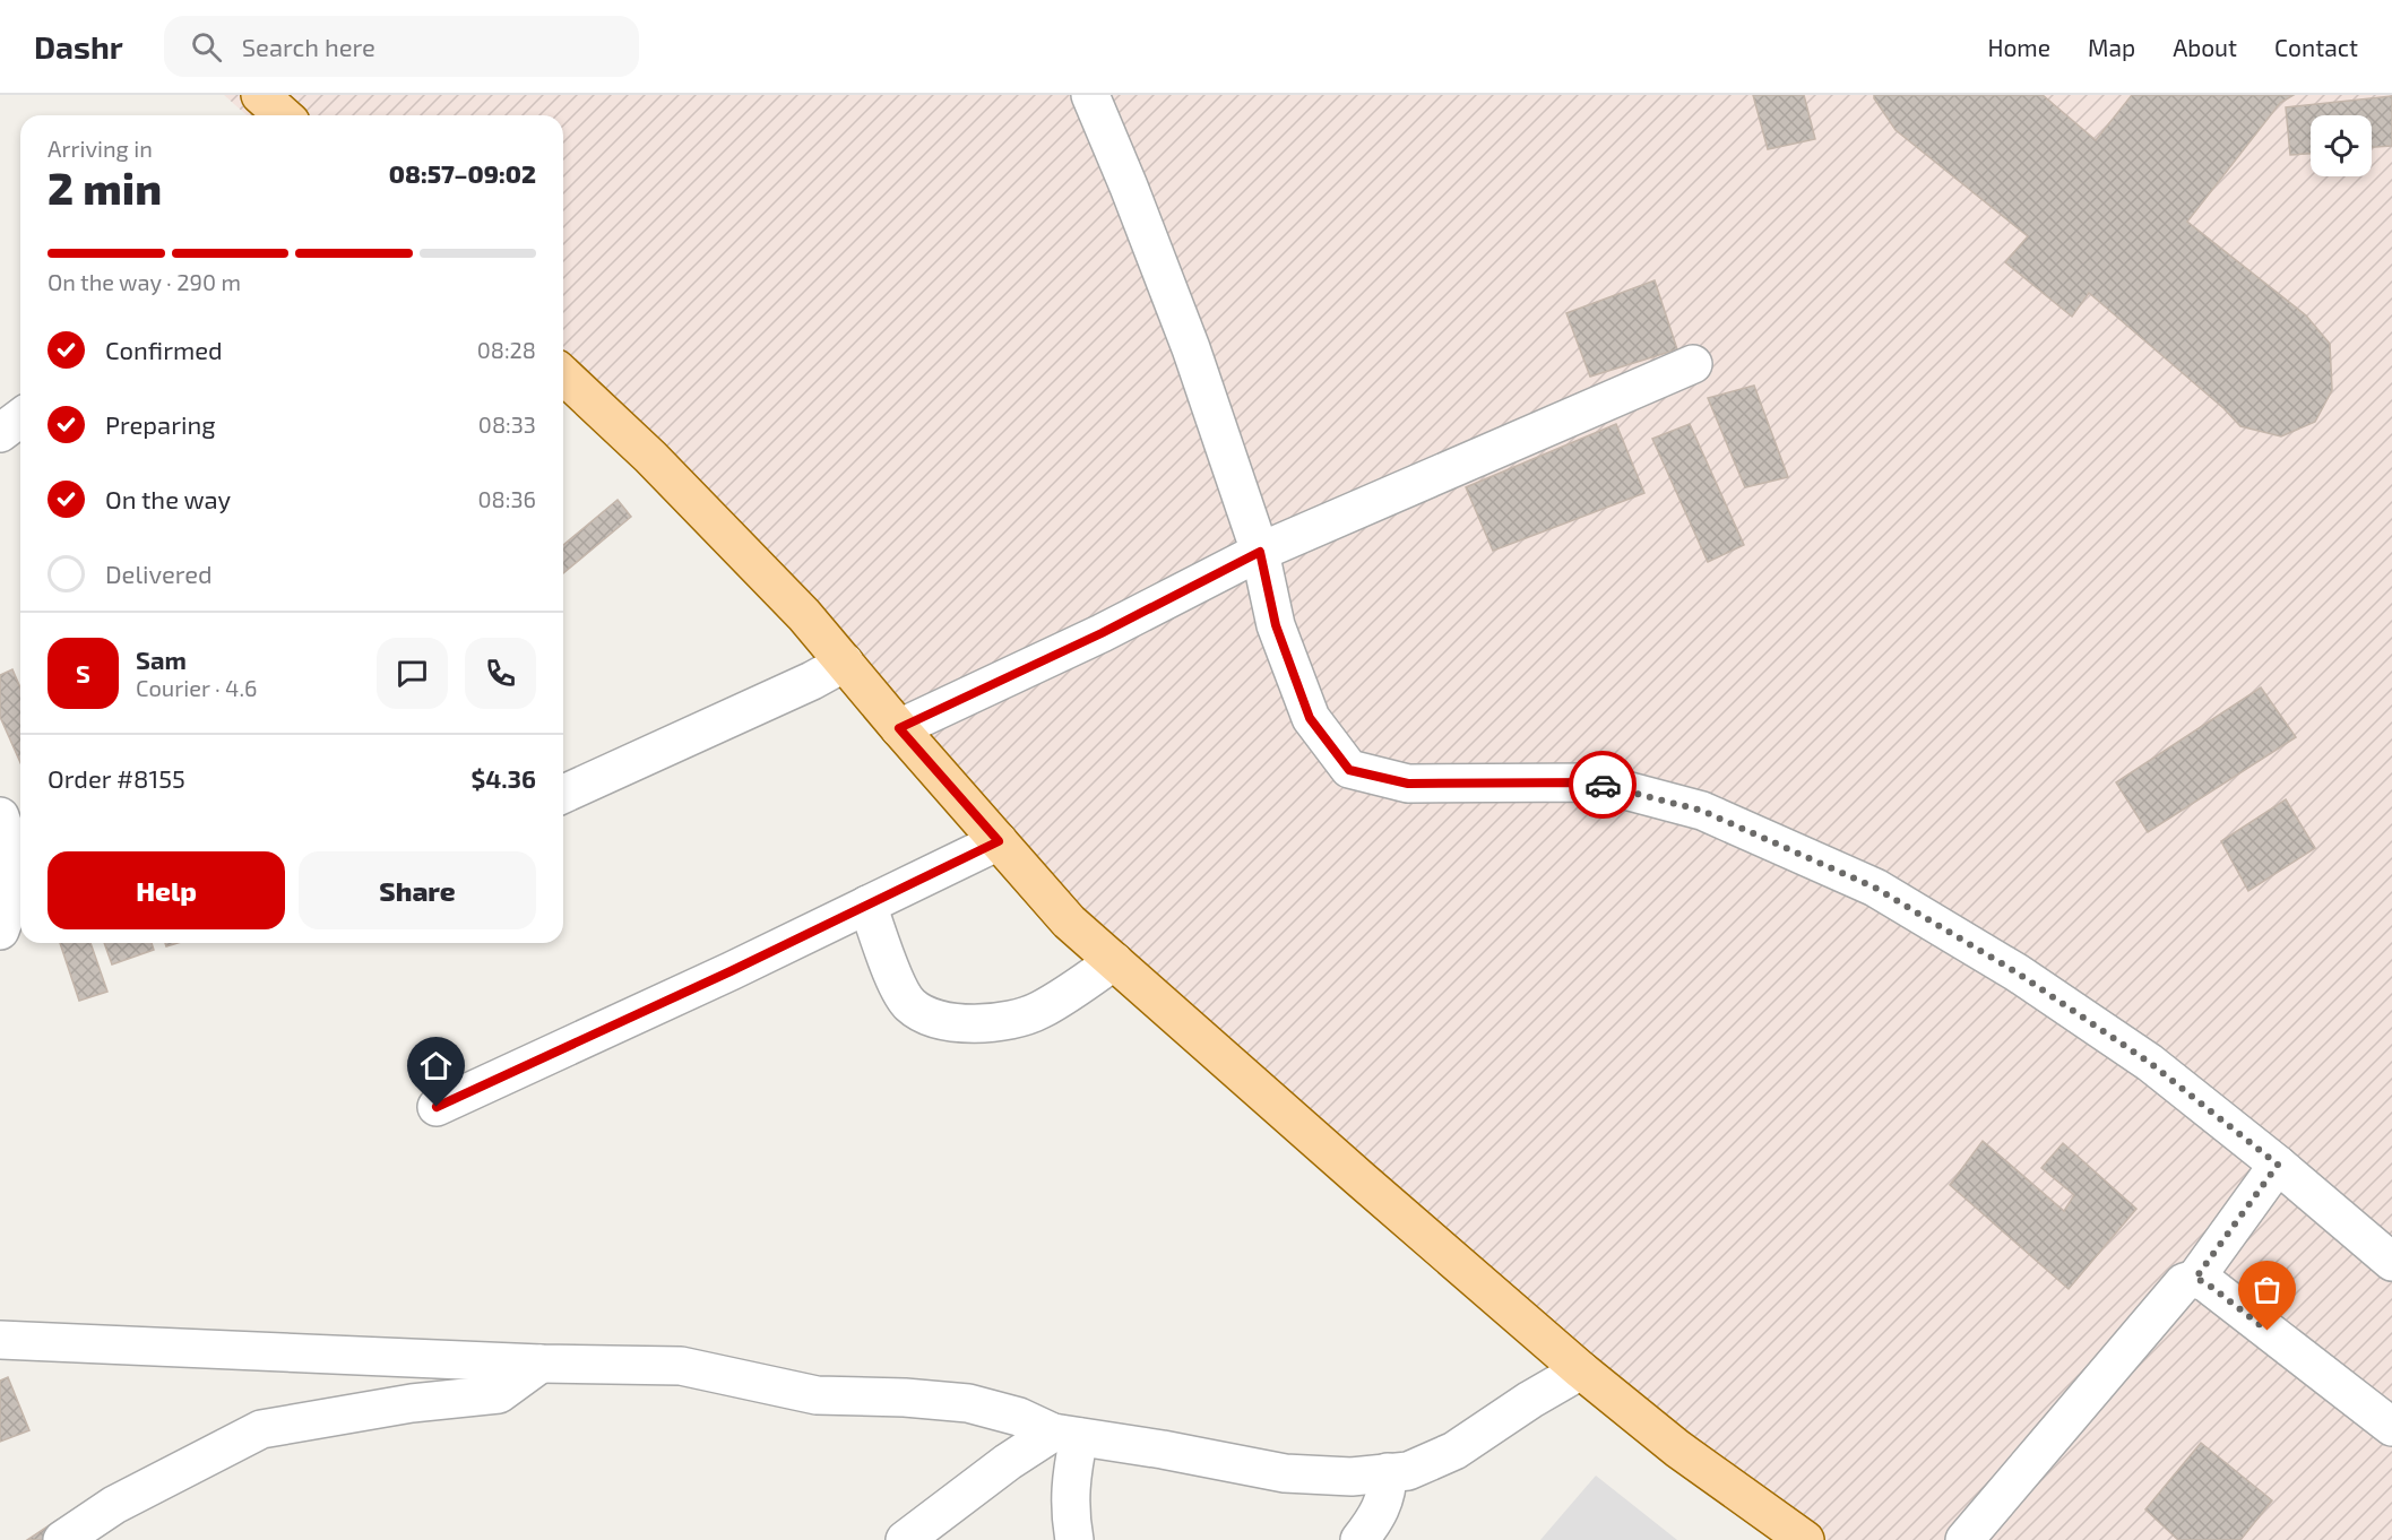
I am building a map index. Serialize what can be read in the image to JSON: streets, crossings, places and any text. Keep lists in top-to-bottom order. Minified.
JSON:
{"page":{"header":"Dashr","search":"Search here","nav":["Home","Map","About","Contact"],"heading":["2 min","Arriving in","08:57–09:02"],"panel":["Sam","Courier · 4.6","Order #8155","$4.36"],"bar":"On the way · 290 m","list":[["Confirmed","08:28"],["Preparing","08:33"],["On the way","08:36"],"Delivered"],"round":"S","buttons":["Help","Share"]}}
